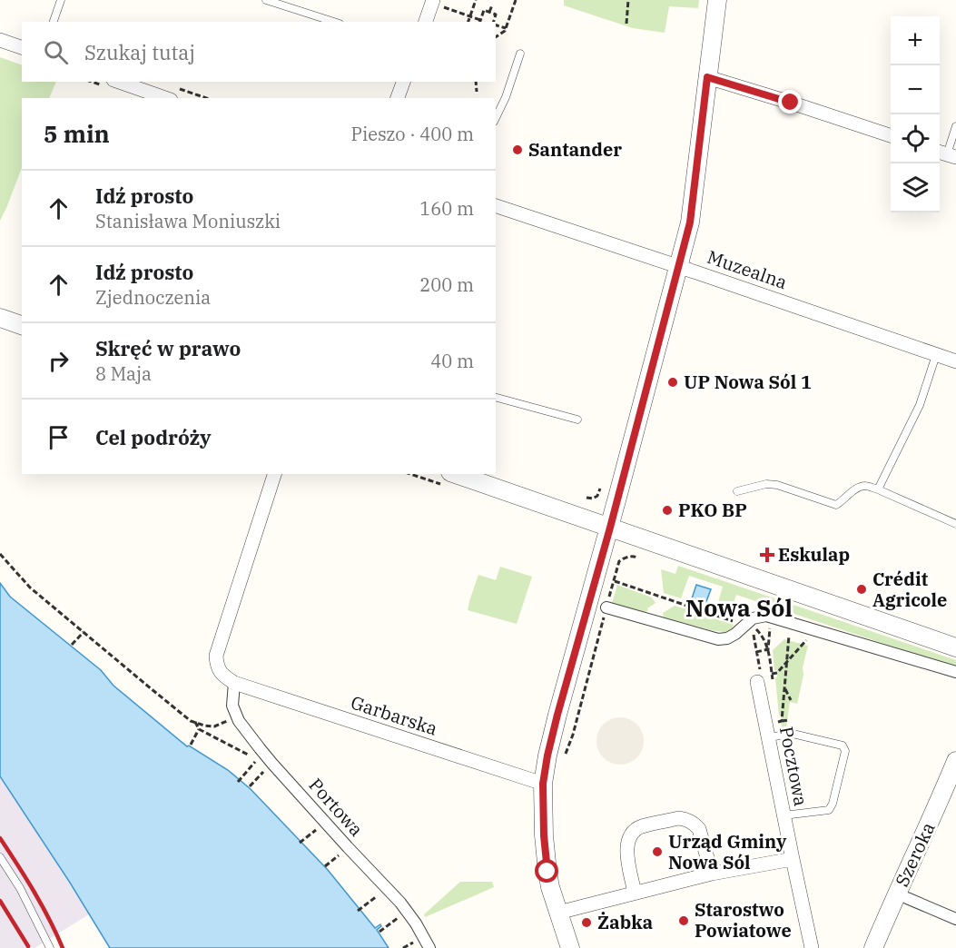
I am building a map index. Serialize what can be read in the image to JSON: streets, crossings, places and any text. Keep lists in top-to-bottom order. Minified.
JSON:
{"streets":{"street":["Muzealna","Garbarska","Pocztowa","Portowa","Szeroka"]},"crossings":[["Garbarska","Portowa"]],"districts":["Nowa Sól"],"places":{"other":["Santander","UP Nowa Sól 1","PKO BP","Crédit Agricole","Urząd Gminy Nowa Sól","Starostwo Powiatowe","Żabka"],"health":["Eskulap"]},"page":{"map_buttons":["+","−"],"search":"Szukaj tutaj","heading":["5 min","Pieszo · 400 m"],"list":[["Idź prosto","Stanisława Moniuszki","160 m"],["Idź prosto","Zjednoczenia","200 m"],["Skręć w prawo","8 Maja","40 m"],"Cel podróży"]}}
